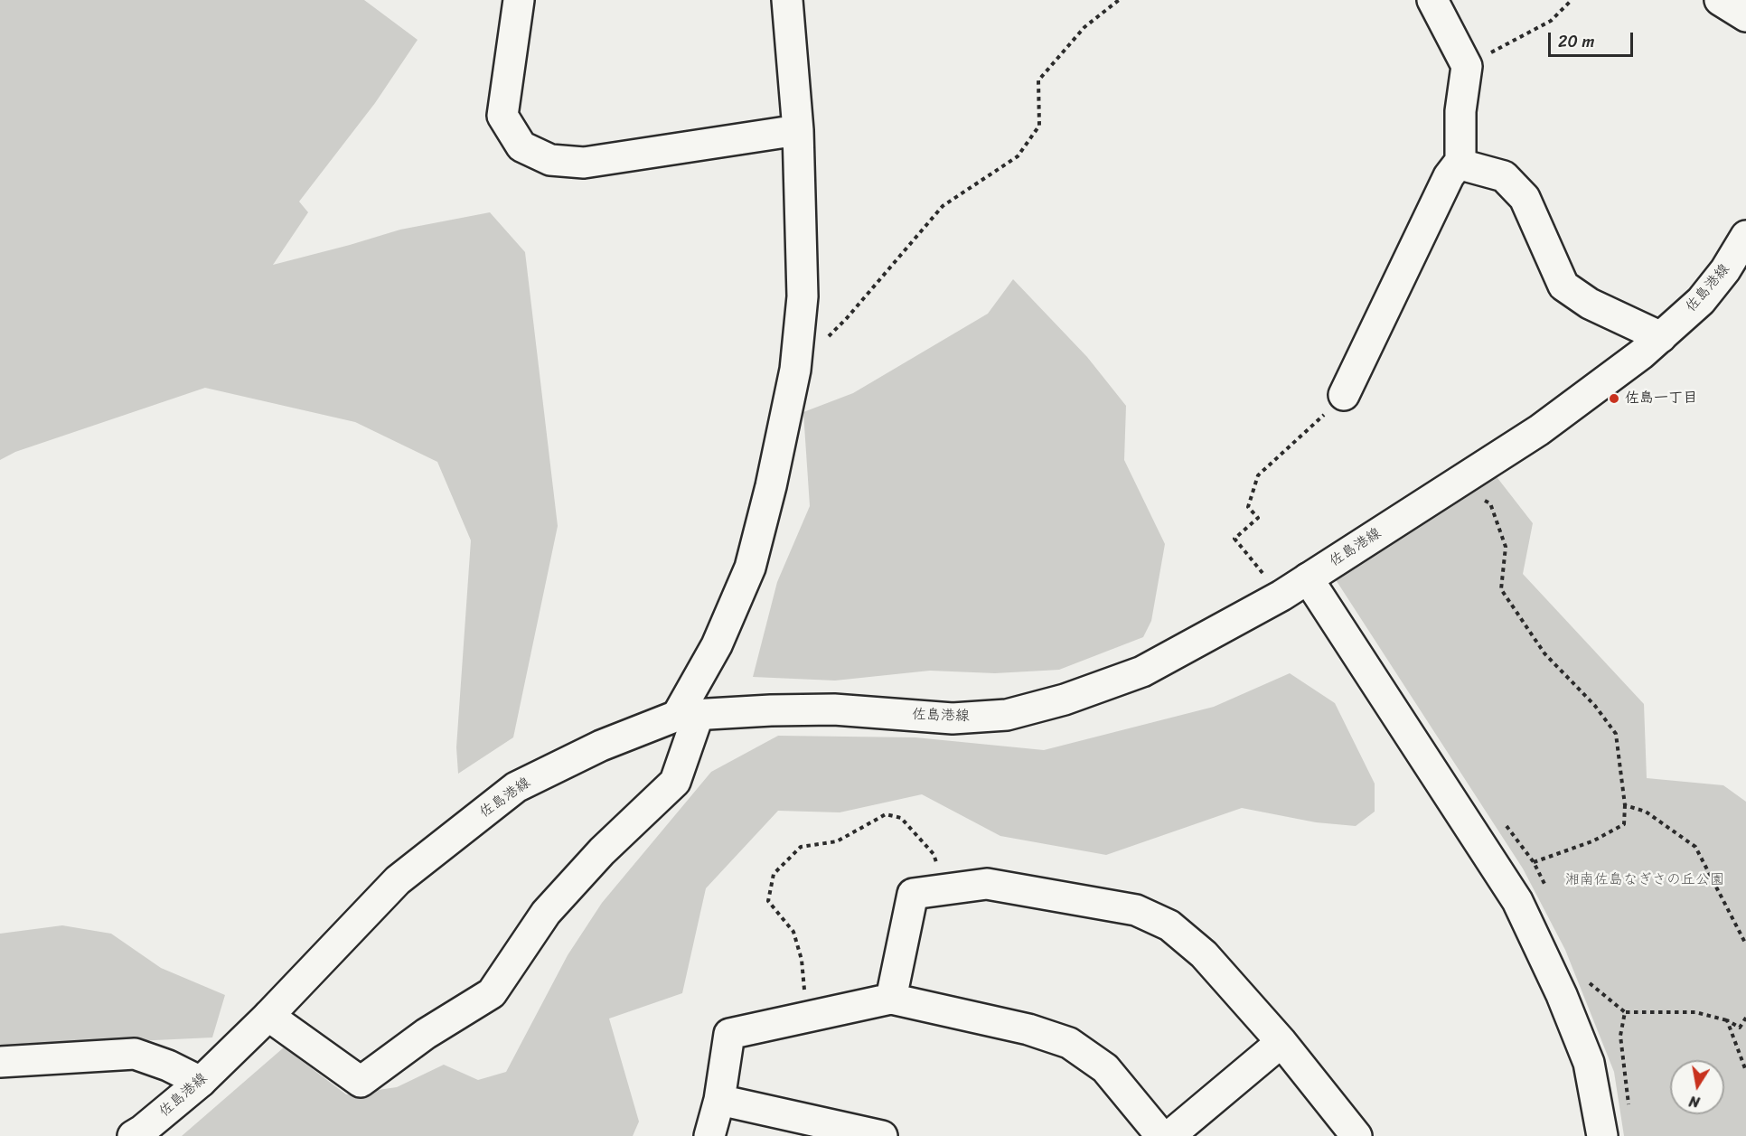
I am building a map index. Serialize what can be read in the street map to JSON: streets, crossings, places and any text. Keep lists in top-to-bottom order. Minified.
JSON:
{"streets":{"street":["佐島港線"]},"parks":["湘南佐島なぎさの丘公園"],"places":["佐島一丁目"],"scale_bar":"20 m","north":"bottom"}
